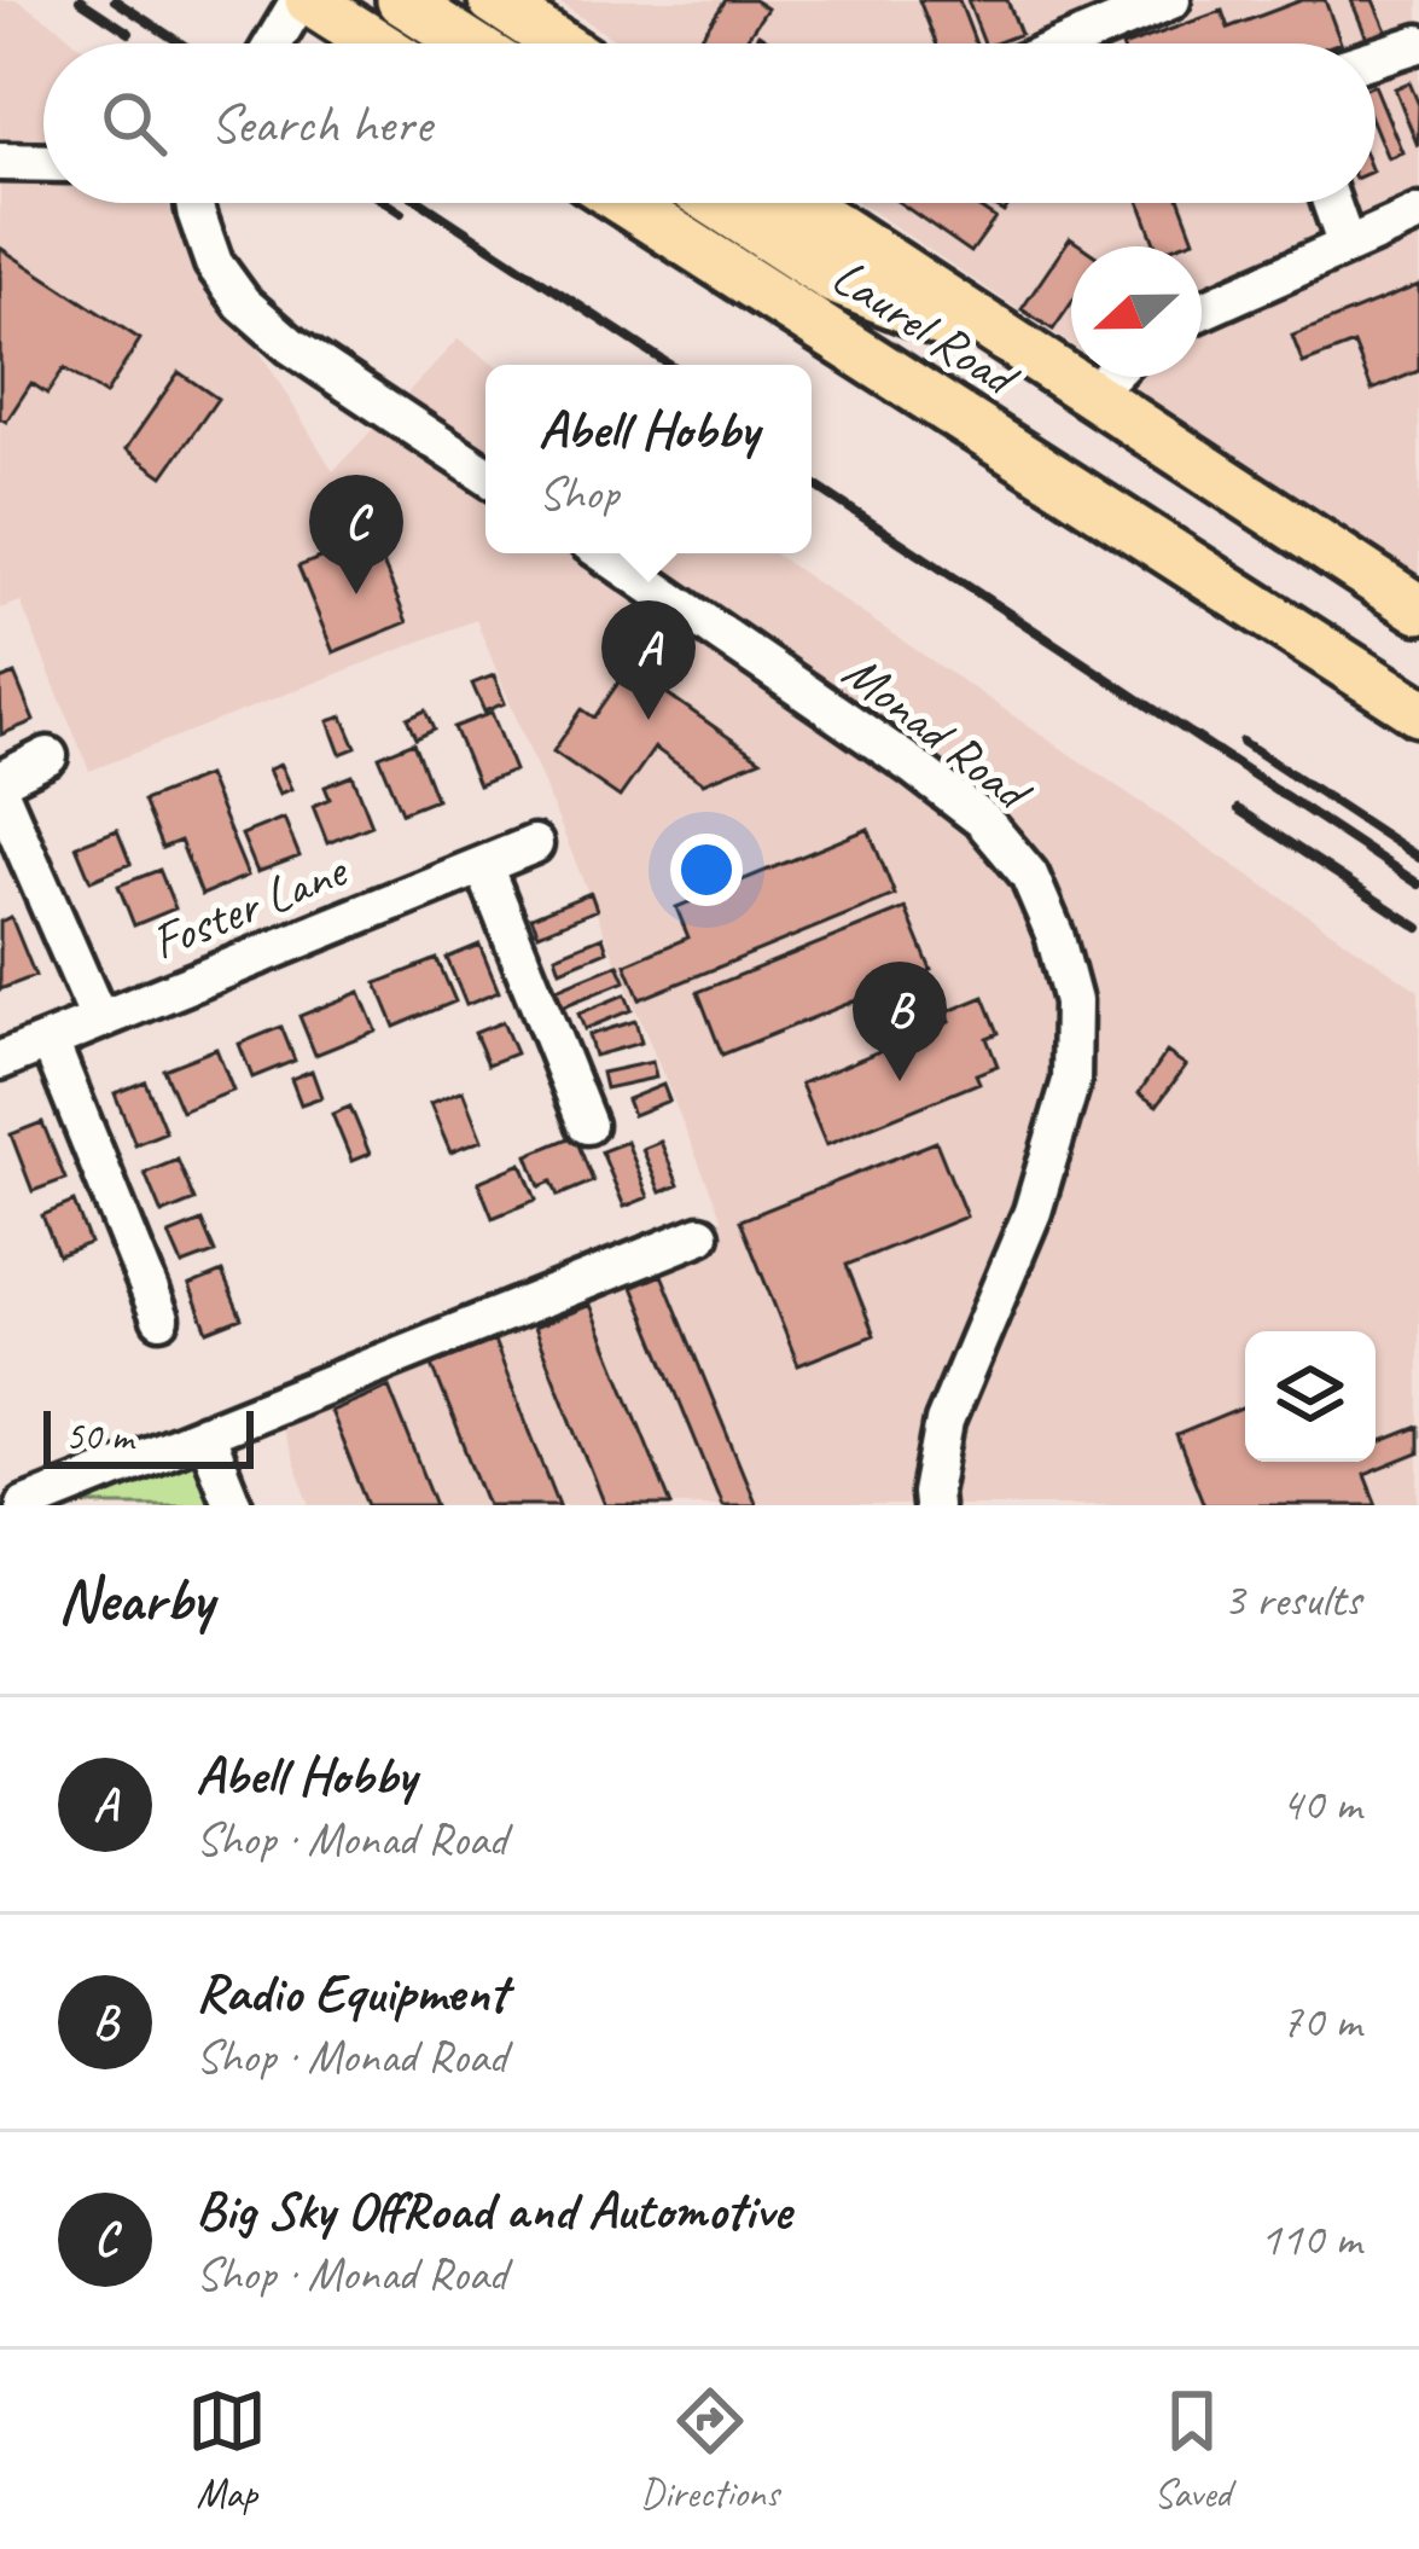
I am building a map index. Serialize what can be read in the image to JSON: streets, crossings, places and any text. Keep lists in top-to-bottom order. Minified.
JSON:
{"streets":{"main road":["Laurel Road"],"street":["Monad Road","Foster Lane"]},"scale_bar":"50 m","north":"left","page":{"search":"Search here","popup":["Abell Hobby","Shop"],"pins":["C","A","B"],"scale":"50 m","heading":["Nearby","3 results"],"list":[{"mark":"A","name":"Abell Hobby","note":"Shop · Monad Road","value":"40 m"},{"mark":"B","name":"Radio Equipment","note":"Shop · Monad Road","value":"70 m"},{"mark":"C","name":"Big Sky OffRoad and Automotive","note":"Shop · Monad Road","value":"110 m"}],"nav":["Map","Directions","Saved"]}}
